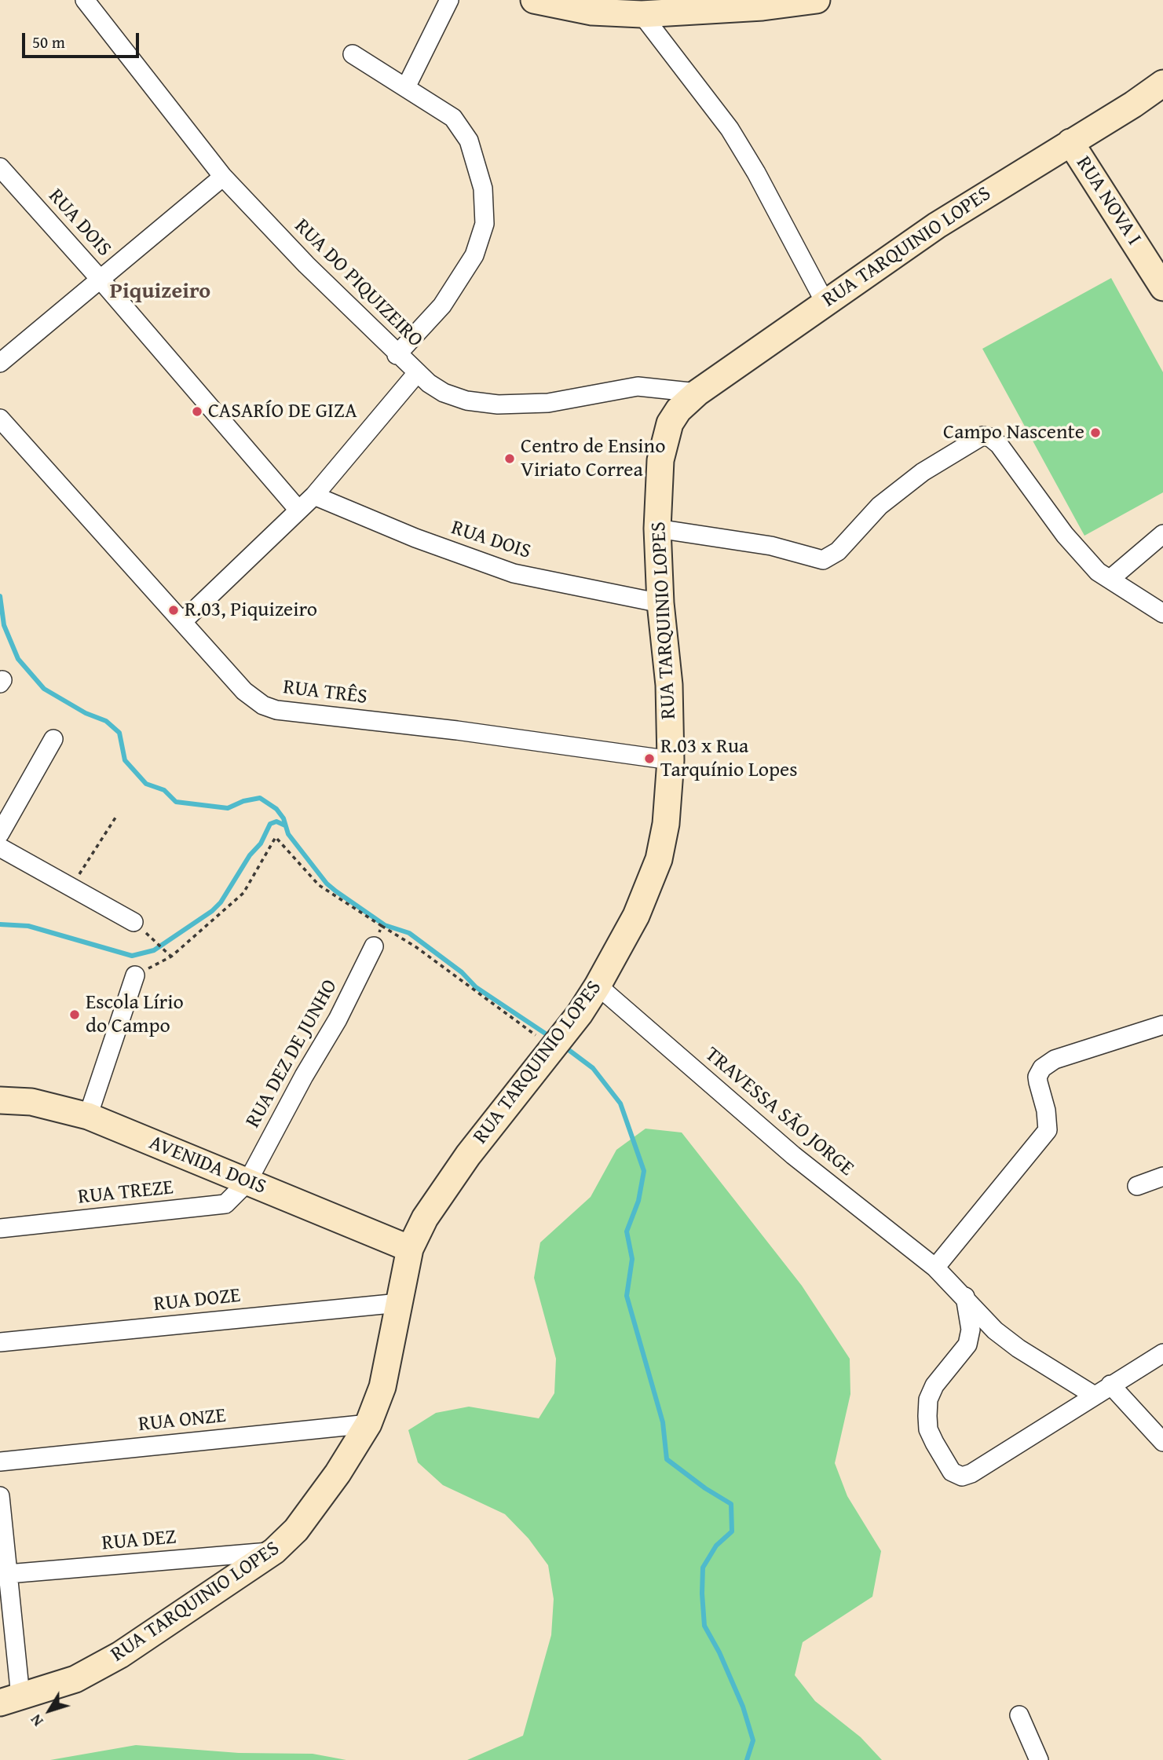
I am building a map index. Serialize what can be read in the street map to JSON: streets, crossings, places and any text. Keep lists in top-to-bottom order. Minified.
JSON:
{"streets":{"main road":["RUA NOVA I","RUA TARQUINIO LOPES","AVENIDA DOIS"],"street":["RUA DOIS","RUA DO PIQUIZEIRO","RUA TRÊS","RUA DEZ DE JUNHO","TRAVESSA SÃO JORGE","RUA TREZE","RUA DOZE","RUA ONZE","RUA DEZ"]},"crossings":[["RUA NOVA I","RUA TARQUINIO LOPES"],["RUA DOIS","RUA TARQUINIO LOPES"],["RUA TARQUINIO LOPES","RUA DO PIQUIZEIRO"],["RUA TARQUINIO LOPES","RUA TRÊS"],["RUA TARQUINIO LOPES","TRAVESSA SÃO JORGE"],["RUA TARQUINIO LOPES","AVENIDA DOIS"],["RUA TARQUINIO LOPES","RUA DOZE"],["RUA TARQUINIO LOPES","RUA ONZE"],["RUA TARQUINIO LOPES","RUA DEZ"],["RUA DEZ DE JUNHO","AVENIDA DOIS"],["RUA DEZ DE JUNHO","RUA TREZE"],["AVENIDA DOIS","RUA TREZE"]],"districts":["Piquizeiro"],"places":["CASARÍO DE GIZA","Campo Nascente","Centro de Ensino Viriato Correa","R.03, Piquizeiro","R.03 x Rua Tarquínio Lopes","Escola Lírio do Campo"],"scale_bar":"50 m","north":"bottom left"}
